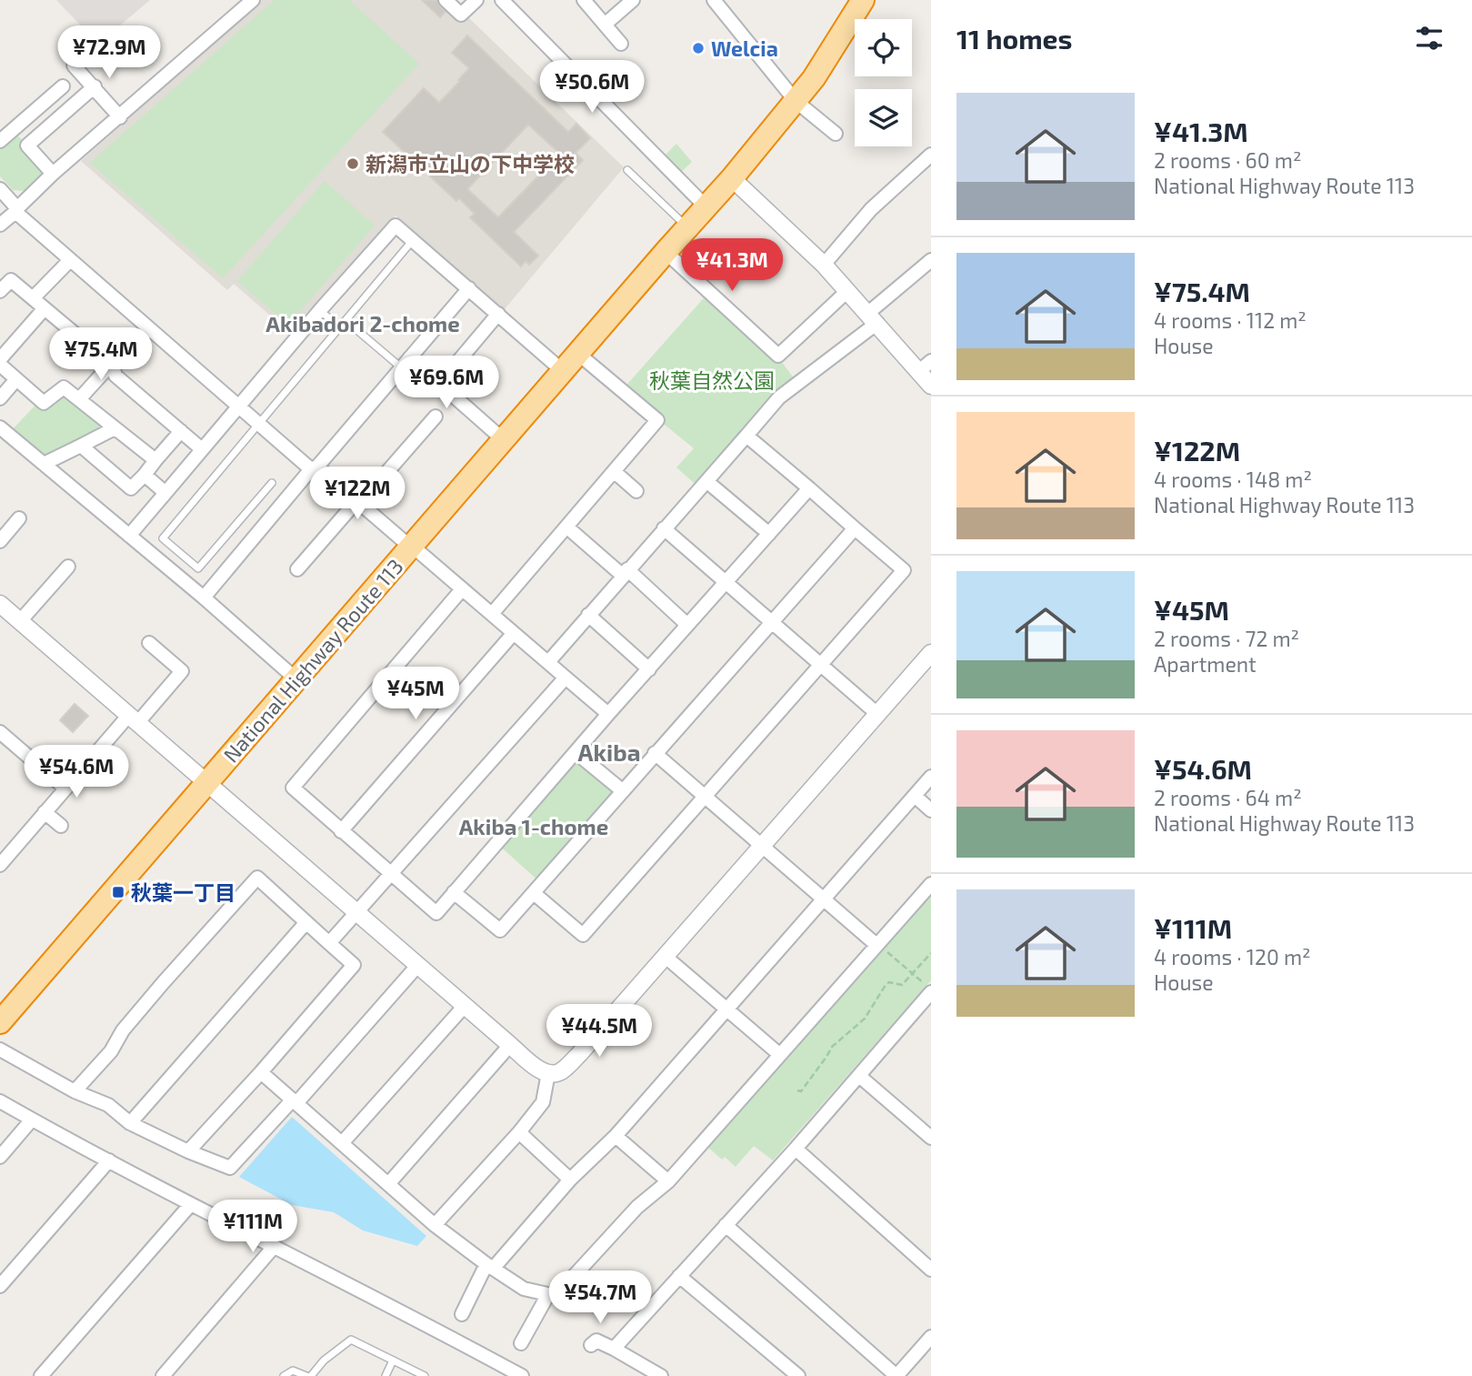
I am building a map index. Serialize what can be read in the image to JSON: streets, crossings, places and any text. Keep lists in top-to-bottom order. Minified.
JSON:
{"streets":{"highway":["National Highway Route 113"]},"districts":["Akibadori 2-chome","Akiba","Akiba 1-chome"],"parks":["秋葉自然公園"],"places":{"other":["Welcia","新潟市立山の下中学校"],"transit":["秋葉一丁目"]},"page":{"heading":"11 homes","price":["¥72.9M","¥50.6M","¥41.3M","¥75.4M","¥69.6M","¥122M","¥45M","¥54.6M","¥44.5M","¥111M","¥54.7M"],"list":[{"name":"¥41.3M","note":"2 rooms · 60 m² · National Highway Route 113"},{"name":"¥75.4M","note":"4 rooms · 112 m² · House"},{"name":"¥122M","note":"4 rooms · 148 m² · National Highway Route 113"},{"name":"¥45M","note":"2 rooms · 72 m² · Apartment"},{"name":"¥54.6M","note":"2 rooms · 64 m² · National Highway Route 113"},{"name":"¥111M","note":"4 rooms · 120 m² · House"}]}}
